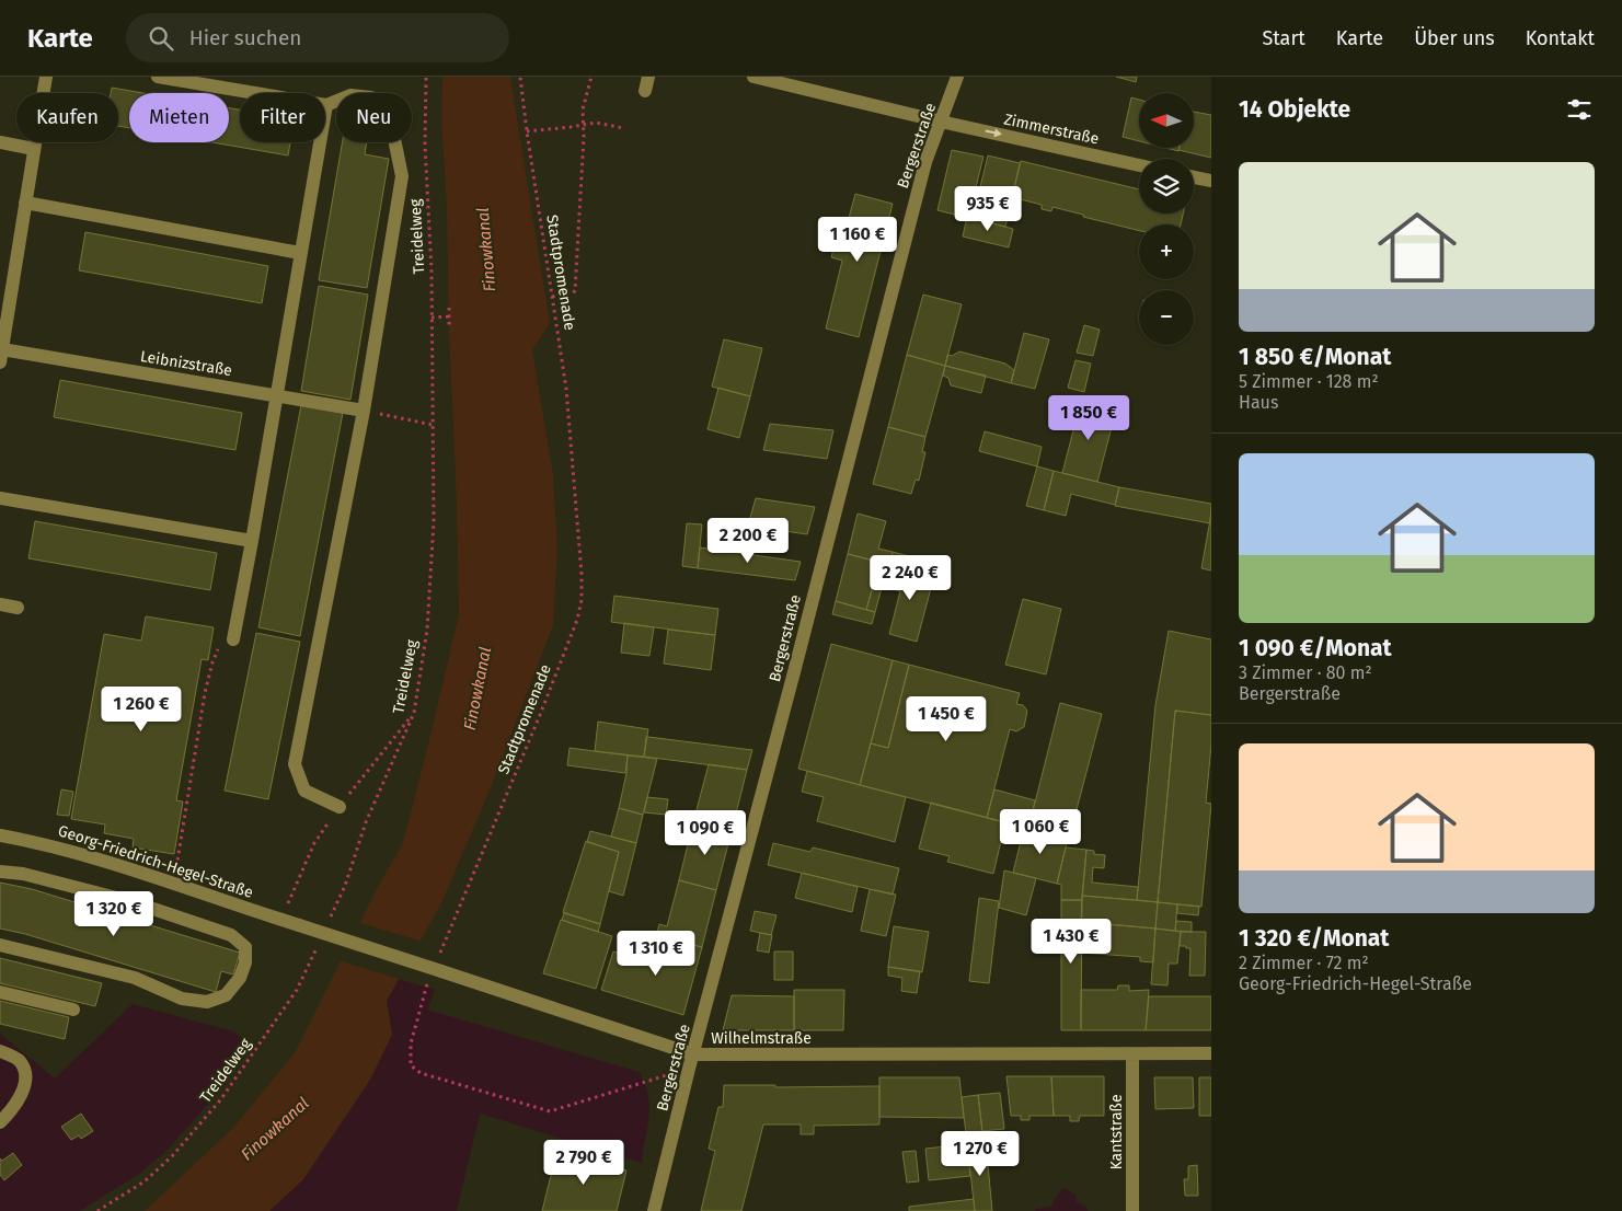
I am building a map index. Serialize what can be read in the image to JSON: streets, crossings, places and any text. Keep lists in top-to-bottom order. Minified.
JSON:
{"streets":{"street":["Zimmerstraße","Bergerstraße","Leibnizstraße","Georg-Friedrich-Hegel-Straße","Wilhelmstraße","Kantstraße"],"path":["Treidelweg","Stadtpromenade"]},"crossings":[["Zimmerstraße","Bergerstraße"],["Bergerstraße","Wilhelmstraße"],["Georg-Friedrich-Hegel-Straße","Wilhelmstraße"],["Wilhelmstraße","Kantstraße"]],"one_way":["Zimmerstraße"],"water":["Finowkanal"],"north":"left","page":{"header":"Karte","search":"Hier suchen","nav":["Start","Karte","Über uns","Kontakt"],"heading":"14 Objekte","map_buttons":["+","−"],"chip":["Kaufen","Mieten","Filter","Neu"],"list":[{"name":"1 850 €/Monat","note":"5 Zimmer · 128 m² · Haus"},{"name":"1 090 €/Monat","note":"3 Zimmer · 80 m² · Bergerstraße"},{"name":"1 320 €/Monat","note":"2 Zimmer · 72 m² · Georg-Friedrich-Hegel-Straße"}],"price":["935 €","1 160 €","1 850 €","2 200 €","2 240 €","1 260 €","1 450 €","1 060 €","1 090 €","1 320 €","1 430 €","1 310 €","1 270 €","2 790 €"]}}
